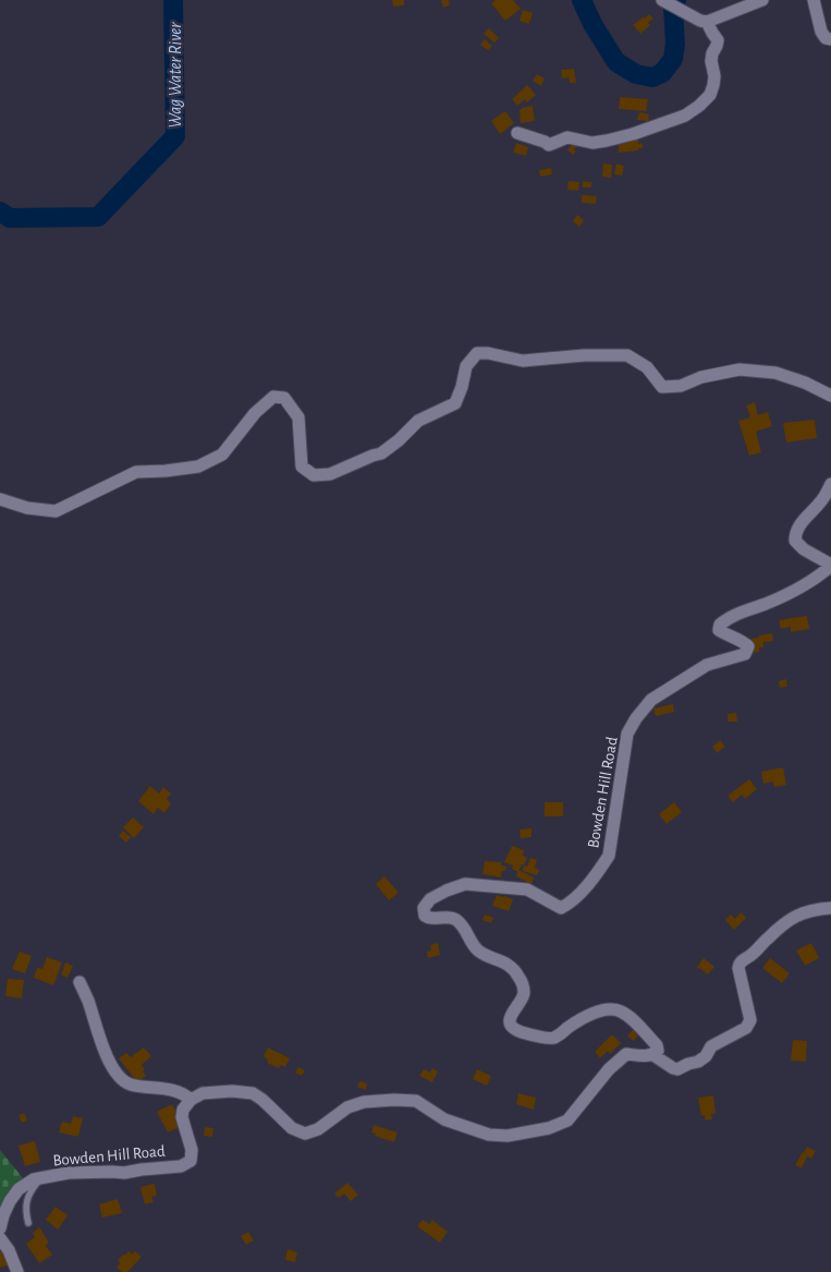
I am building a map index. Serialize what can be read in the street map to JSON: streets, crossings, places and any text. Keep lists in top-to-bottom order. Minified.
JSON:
{"streets":{"street":["Bowden Hill Road"]},"water":["Wag Water River"]}
